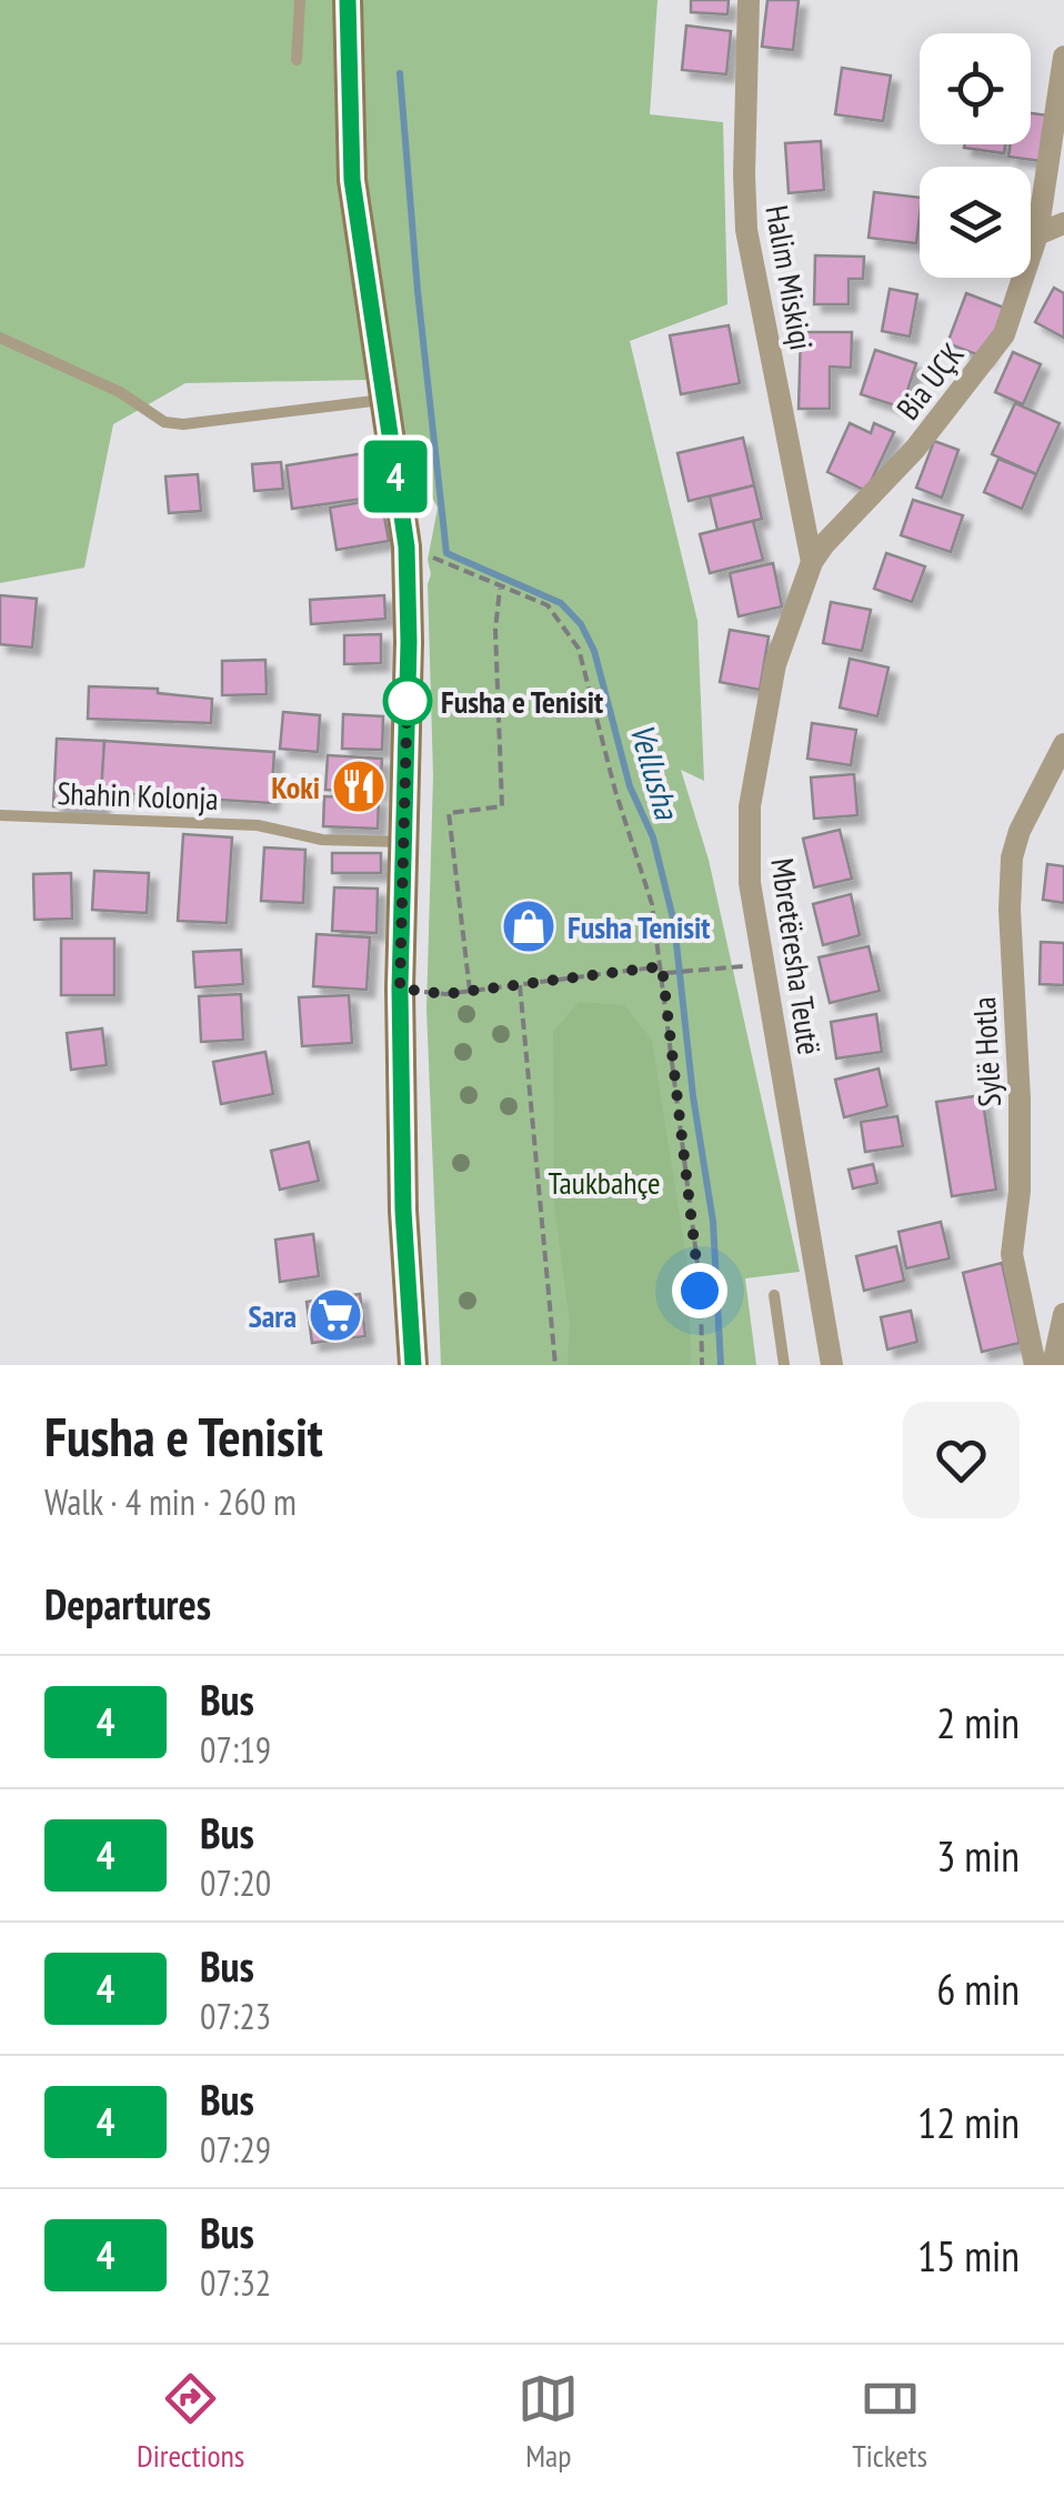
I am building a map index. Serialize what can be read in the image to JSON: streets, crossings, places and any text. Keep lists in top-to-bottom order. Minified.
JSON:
{"streets":{"street":["Halim Miskiqi","Bia UÇK","Mbretëresha Teutë","Sylë Hotla"],"lane":["Shahin Kolonja"]},"crossings":[["Halim Miskiqi","Bia UÇK"],["Halim Miskiqi","Mbretëresha Teutë"],["Bia UÇK","Mbretëresha Teutë"]],"water":["Vellusha"],"parks":["Taukbahçe"],"places":{"other":["Fusha e Tenisit"],"restaurant":["Koki"],"shop":["Fusha Tenisit"],"supermarket":["Sara"]},"lines":["bus line 4"],"page":{"on_map":"4","heading":[["Fusha e Tenisit","Walk · 4 min · 260 m"],"Departures"],"list":[{"mark":"4","name":"Bus","note":"07:19","value":"2 min"},{"mark":"4","name":"Bus","note":"07:20","value":"3 min"},{"mark":"4","name":"Bus","note":"07:23","value":"6 min"},{"mark":"4","name":"Bus","note":"07:29","value":"12 min"},{"mark":"4","name":"Bus","note":"07:32","value":"15 min"}],"tabs":["Directions","Map","Tickets"]}}
